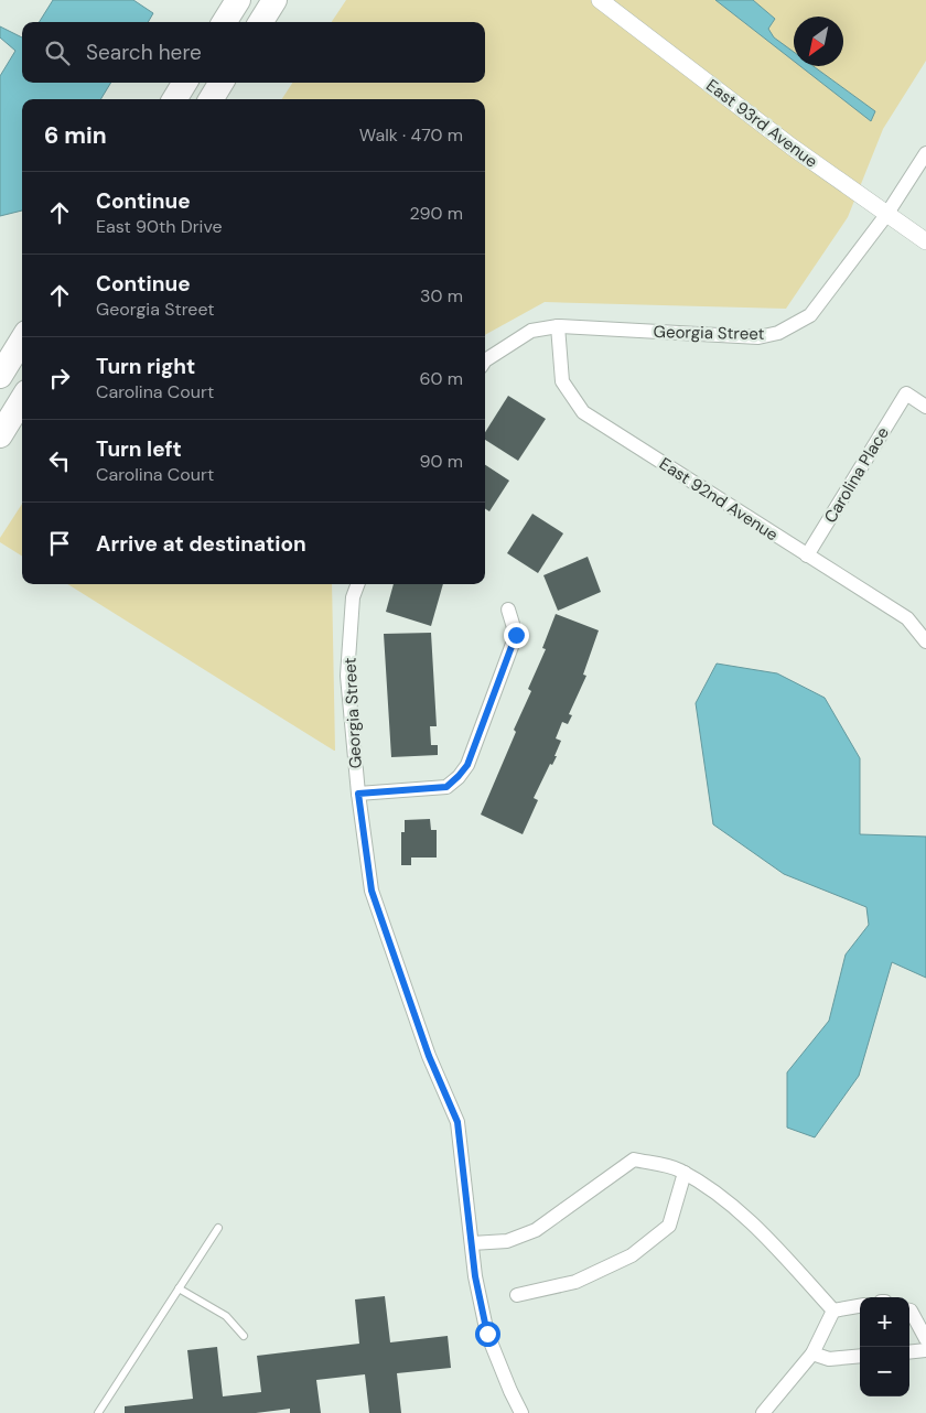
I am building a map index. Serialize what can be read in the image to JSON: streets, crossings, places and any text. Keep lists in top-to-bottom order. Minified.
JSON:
{"streets":{"street":["East 93rd Avenue","Georgia Street","Carolina Place","East 92nd Avenue"]},"crossings":[["East 93rd Avenue","Georgia Street"],["Georgia Street","East 92nd Avenue"],["Carolina Place","East 92nd Avenue"]],"north":"bottom left","page":{"search":"Search here","heading":["6 min","Walk · 470 m"],"list":[["Continue","East 90th Drive","290 m"],["Continue","Georgia Street","30 m"],["Turn right","Carolina Court","60 m"],["Turn left","Carolina Court","90 m"],"Arrive at destination"],"map_buttons":["+","−"]}}
